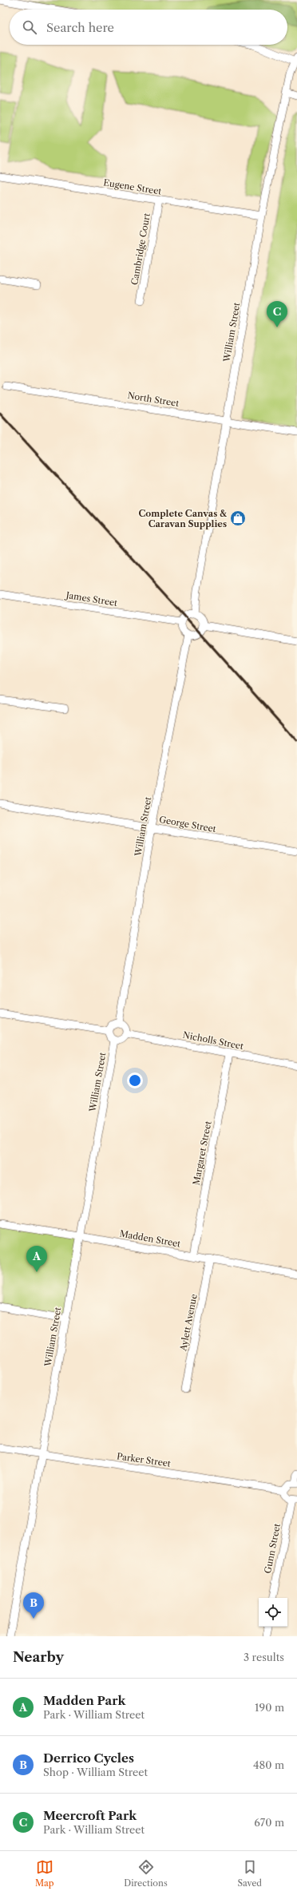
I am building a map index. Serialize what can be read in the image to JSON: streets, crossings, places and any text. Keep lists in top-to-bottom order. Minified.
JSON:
{"streets":{"street":["Eugene Street","Cambridge Court","William Street","North Street","James Street","George Street","Nicholls Street","Margaret Street","Madden Street","Aylett Avenue","Parker Street","Gunn Street"]},"crossings":[["Eugene Street","Cambridge Court"],["Eugene Street","William Street"],["William Street","North Street"],["William Street","James Street"],["William Street","George Street"],["William Street","Nicholls Street"],["William Street","Madden Street"],["William Street","Parker Street"],["Nicholls Street","Margaret Street"],["Margaret Street","Madden Street"],["Madden Street","Aylett Avenue"]],"places":{"shop":["Complete Canvas & Caravan Supplies"]},"page":{"search":"Search here","pins":["C","A","B"],"heading":["Nearby","3 results"],"list":[{"mark":"A","name":"Madden Park","note":"Park · William Street","value":"190 m"},{"mark":"B","name":"Derrico Cycles","note":"Shop · William Street","value":"480 m"},{"mark":"C","name":"Meercroft Park","note":"Park · William Street","value":"670 m"}],"nav":["Map","Directions","Saved"]}}
